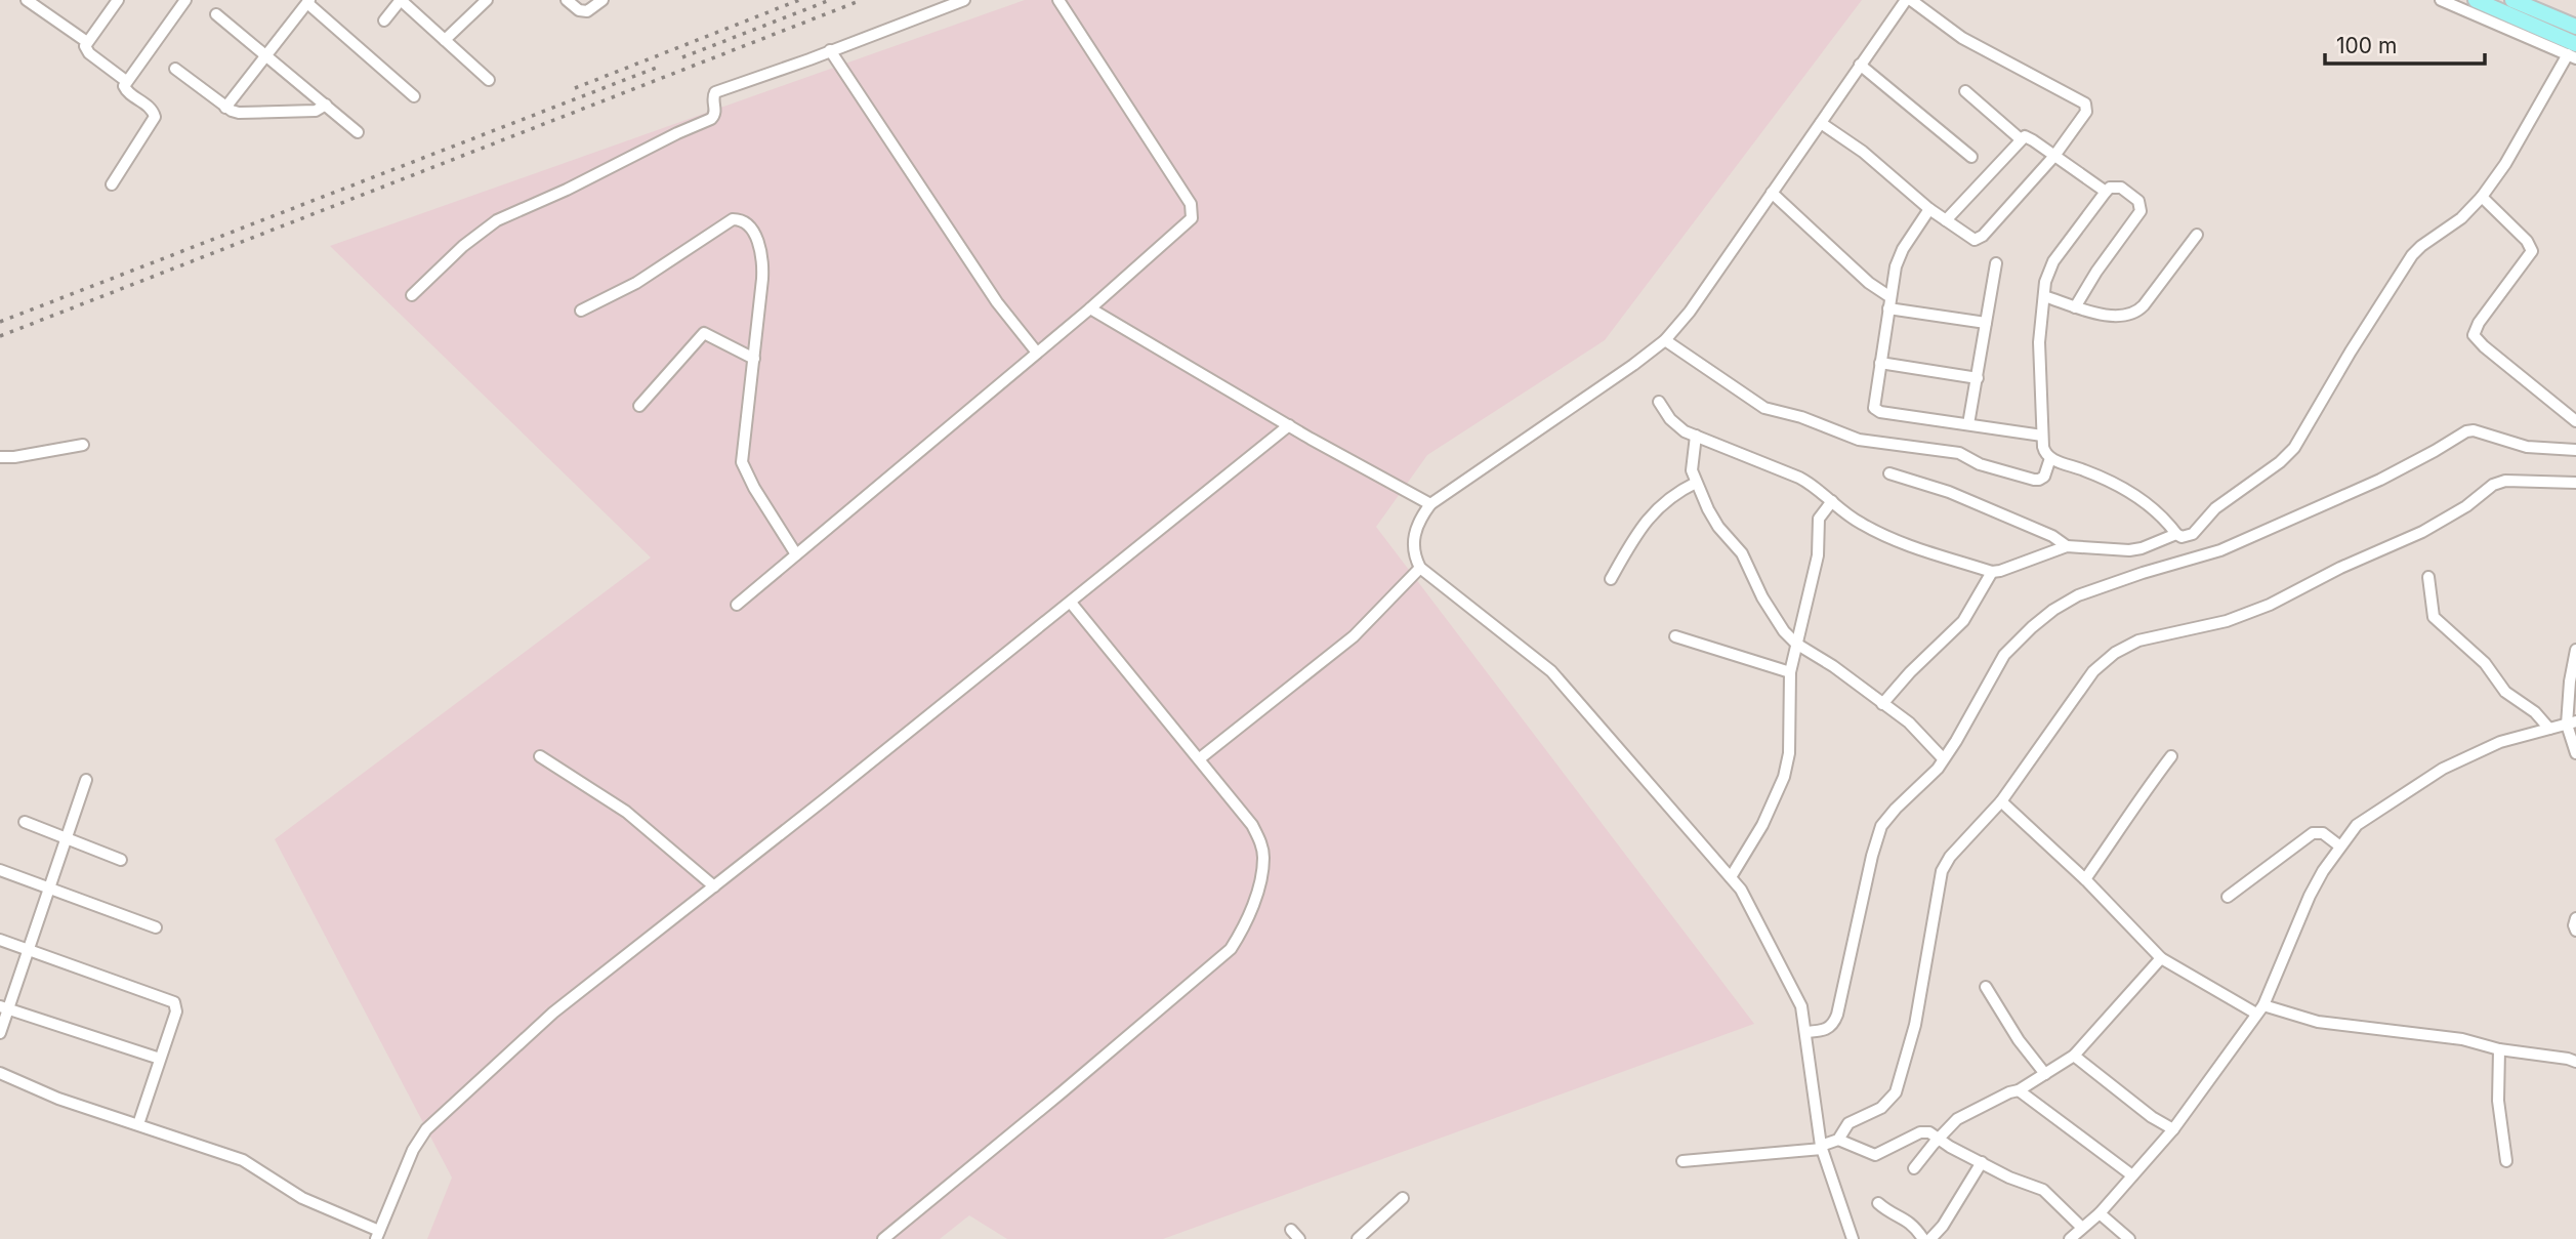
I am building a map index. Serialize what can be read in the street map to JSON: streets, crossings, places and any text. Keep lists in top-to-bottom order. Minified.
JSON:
{"scale_bar":"100 m"}
